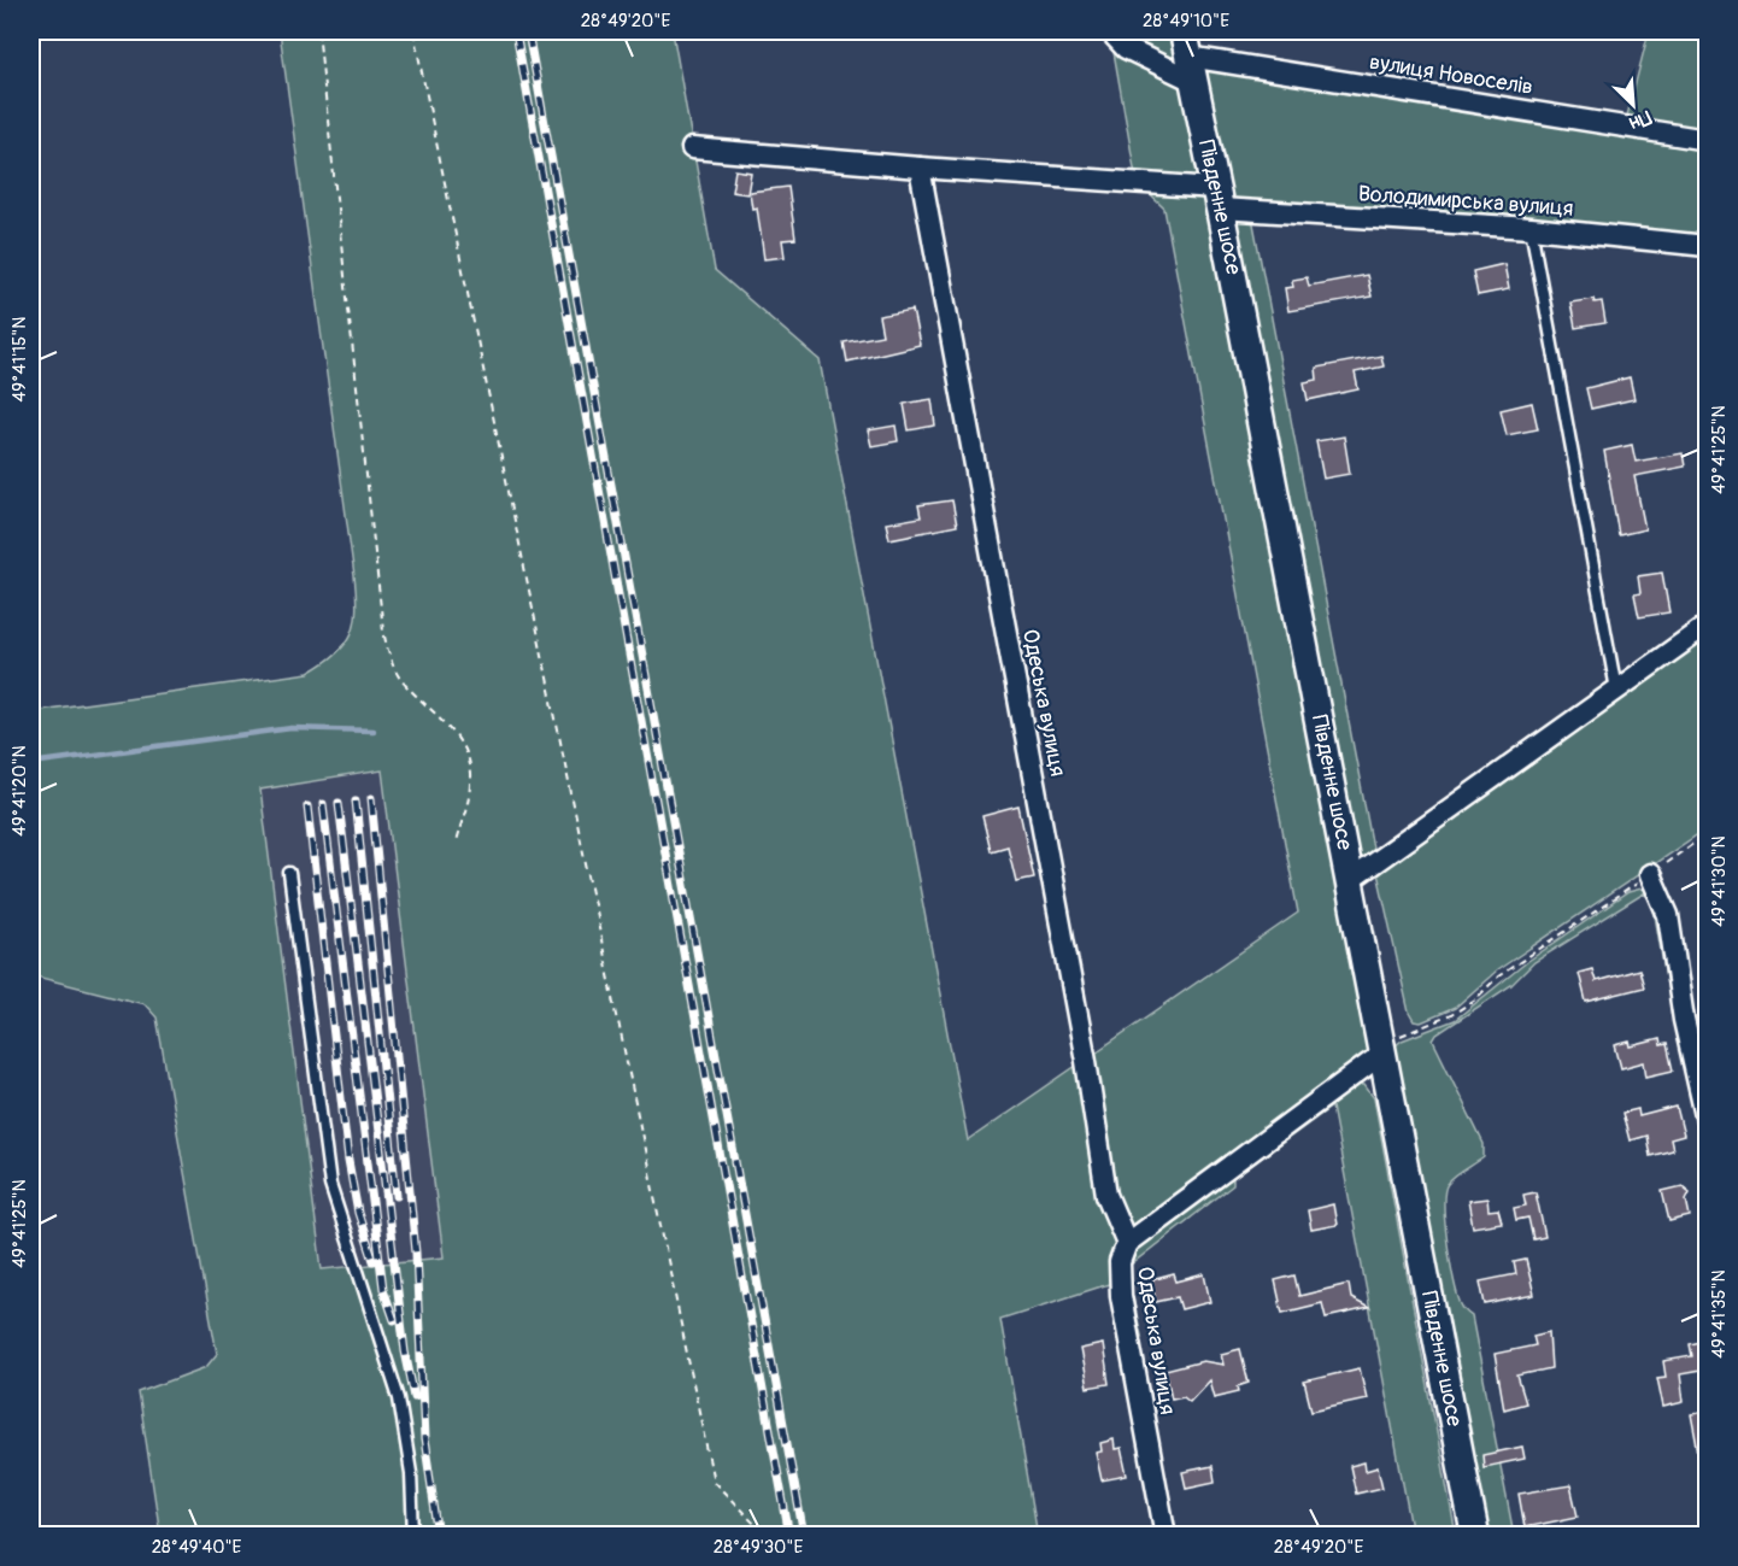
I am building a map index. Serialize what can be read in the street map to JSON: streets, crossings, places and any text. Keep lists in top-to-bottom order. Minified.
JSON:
{"streets":{"street":["вулиця Новоселів","Володимирська вулиця","Південне шосе","Одеська вулиця"]},"crossings":[["вулиця Новоселів","Південне шосе"],["Володимирська вулиця","Південне шосе"]],"north":"bottom right","coordinates":["28°49'20\"E","28°49'10\"E","49°41'15\"N","49°41'25\"N","49°41'20\"N","49°41'30\"N","49°41'35\"N","28°49'40\"E","28°49'30\"E"]}
